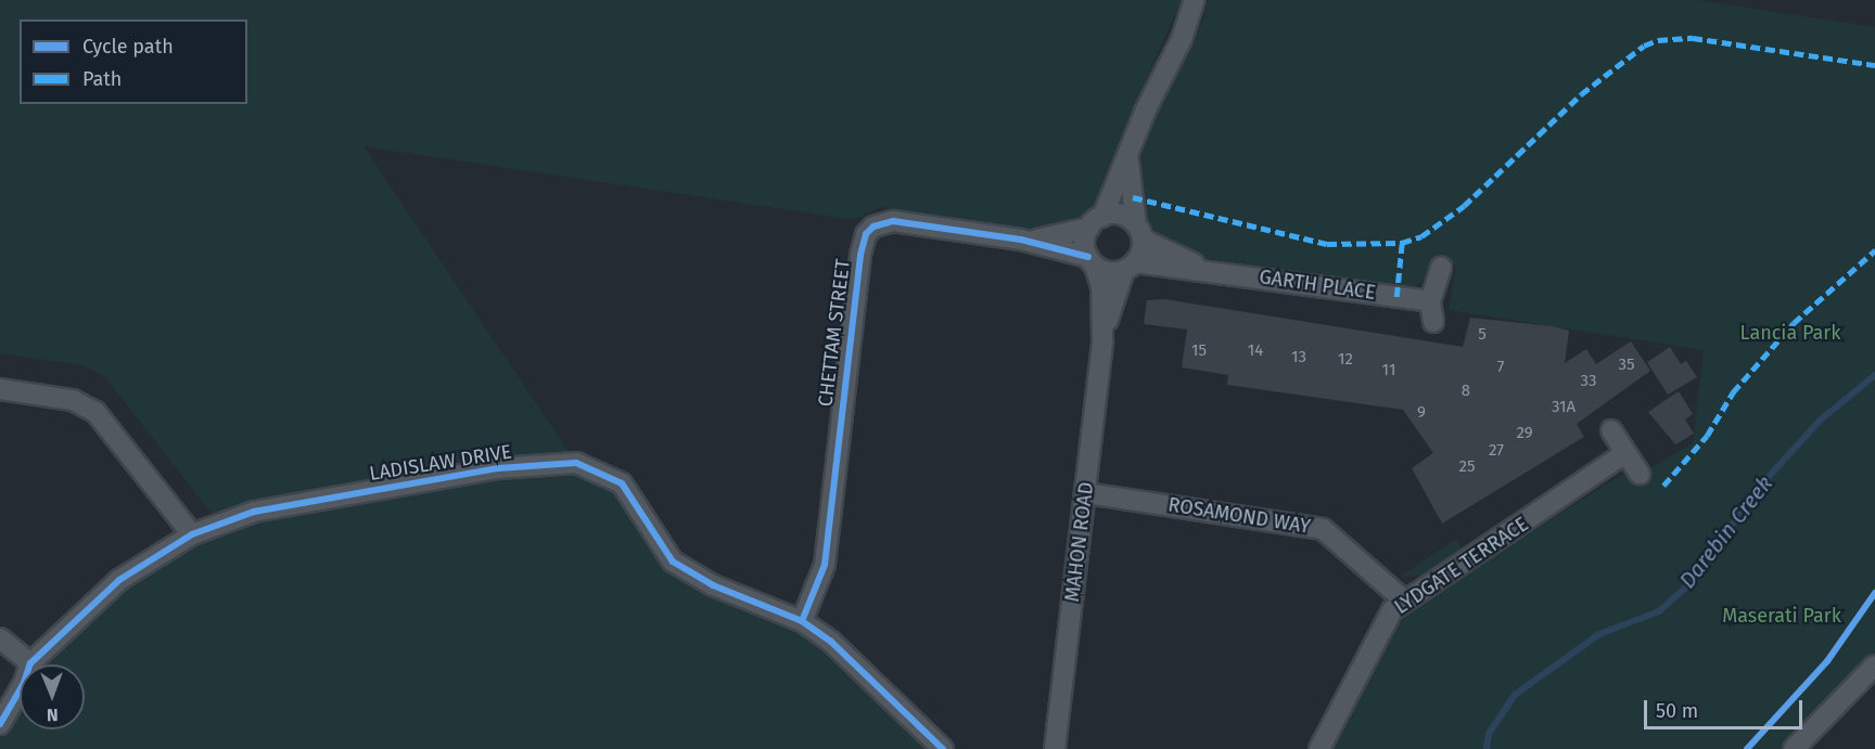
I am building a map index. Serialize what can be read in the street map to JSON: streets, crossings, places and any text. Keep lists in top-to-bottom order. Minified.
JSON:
{"streets":{"street":["GARTH PLACE","CHETTAM STREET","LADISLAW DRIVE","ROSAMOND WAY","MAHON ROAD","LYDGATE TERRACE"]},"crossings":[["GARTH PLACE","CHETTAM STREET"],["GARTH PLACE","MAHON ROAD"],["CHETTAM STREET","LADISLAW DRIVE"],["CHETTAM STREET","MAHON ROAD"],["ROSAMOND WAY","MAHON ROAD"],["ROSAMOND WAY","LYDGATE TERRACE"]],"water":["Darebin Creek"],"parks":["Lancia Park","Maserati Park"],"house_numbers":["5","15","14","13","12","35","7","11","33","8","31A","9","29","27","25"],"legend":["Cycle path","Path"],"scale_bar":"50 m","north":"bottom"}
